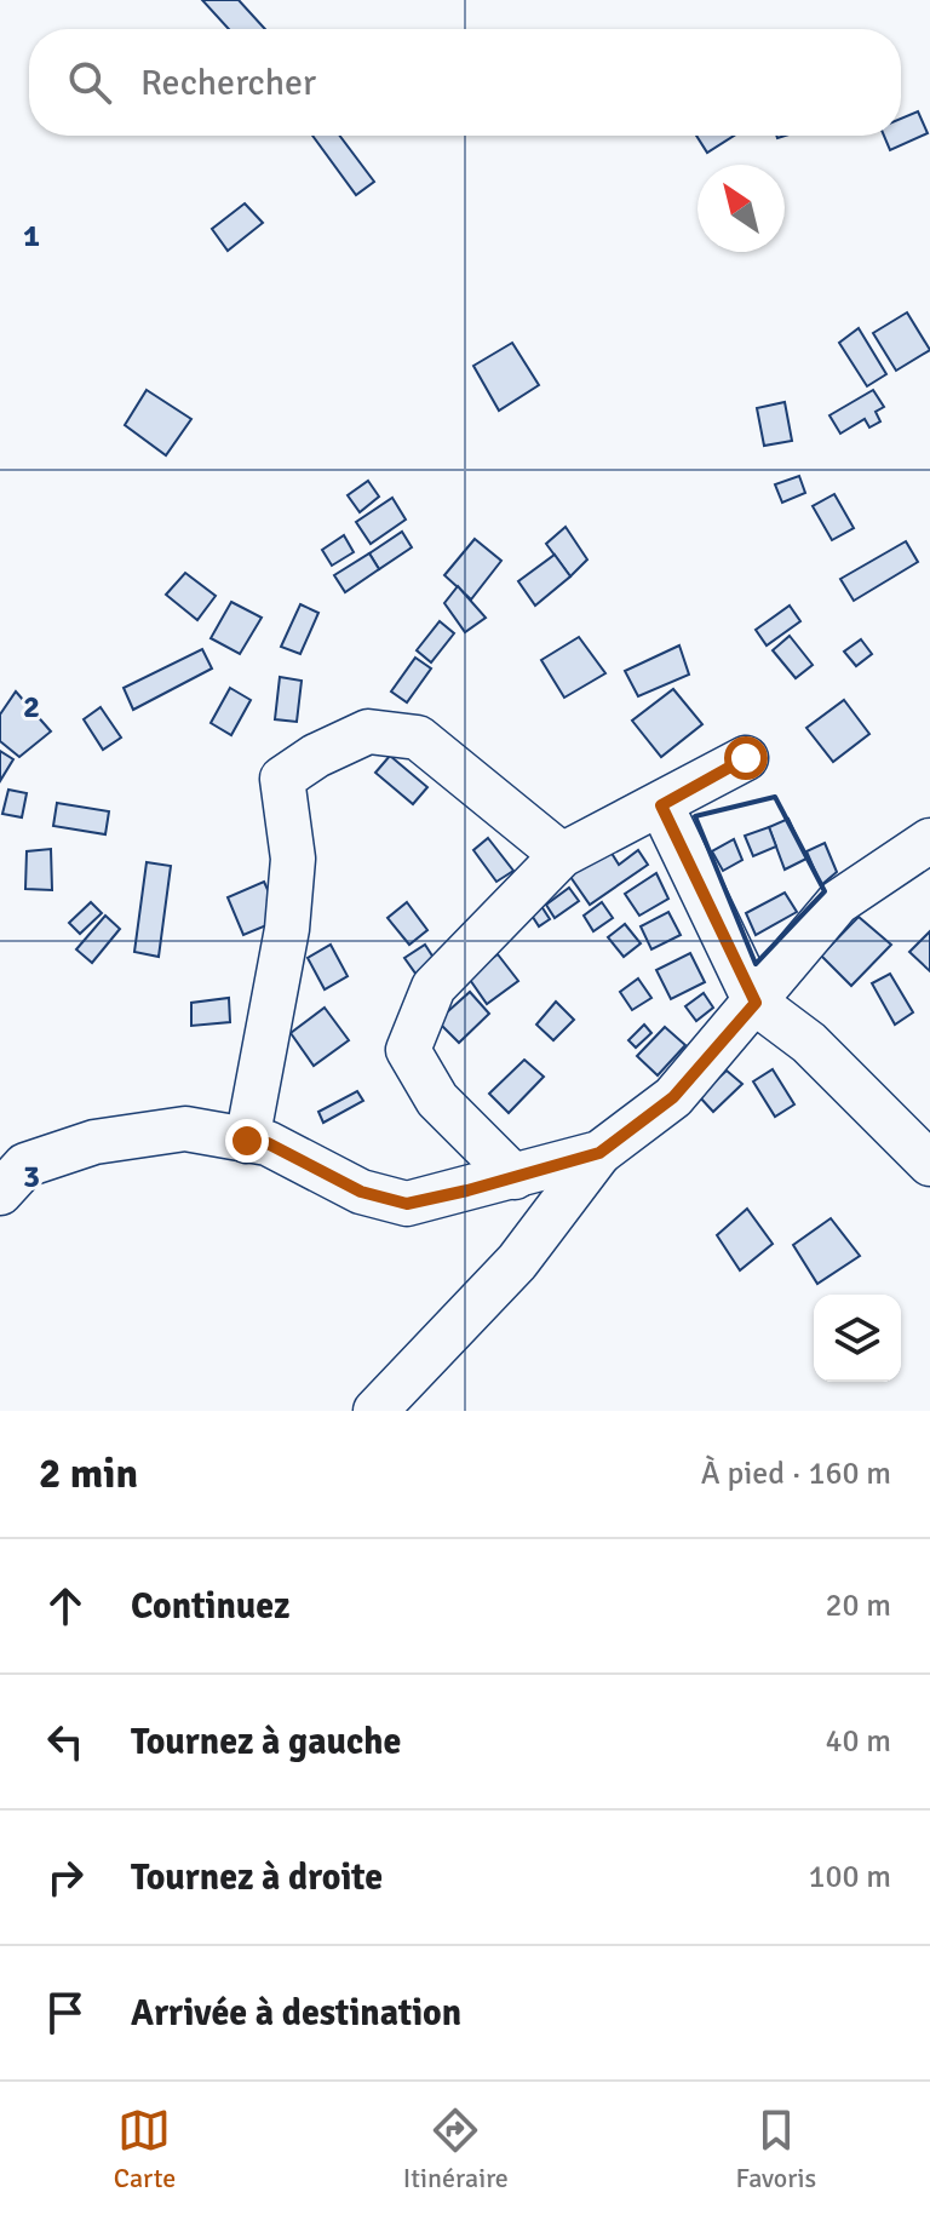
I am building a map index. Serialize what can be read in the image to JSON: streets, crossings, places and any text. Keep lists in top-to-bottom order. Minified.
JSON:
{"north":"top left","page":{"search":"Rechercher","heading":["2 min","À pied · 160 m"],"list":[["Continuez","20 m"],["Tournez à gauche","40 m"],["Tournez à droite","100 m"],"Arrivée à destination"],"nav":["Carte","Itinéraire","Favoris"]},"grid":{"rows":["1","2","3"]}}
